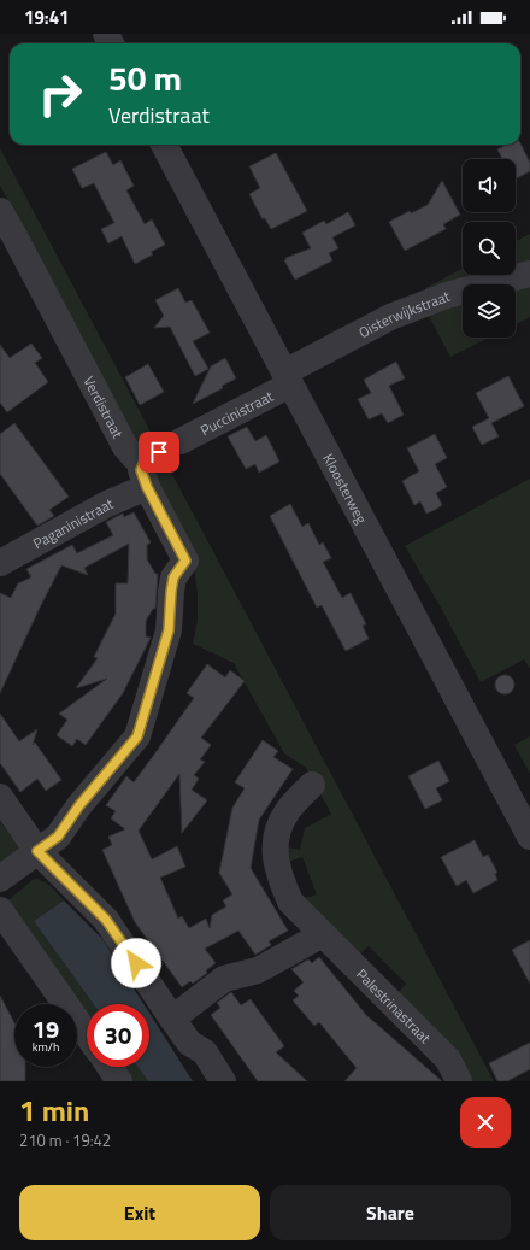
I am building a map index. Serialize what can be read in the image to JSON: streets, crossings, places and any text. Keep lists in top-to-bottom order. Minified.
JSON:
{"streets":{"street":["Oisterwijkstraat","Verdistraat","Puccinistraat","Kloosterweg","Paganinistraat","Palestrinastraat"]},"crossings":[["Oisterwijkstraat","Puccinistraat"],["Oisterwijkstraat","Kloosterweg"],["Verdistraat","Puccinistraat"],["Puccinistraat","Kloosterweg"]],"page":{"status":"19:41","turn":["50 m","Verdistraat"],"speed":"19 km/h","limit":"30","heading":["1 min","210 m · 19:42"],"buttons":["Exit","Share"]}}
